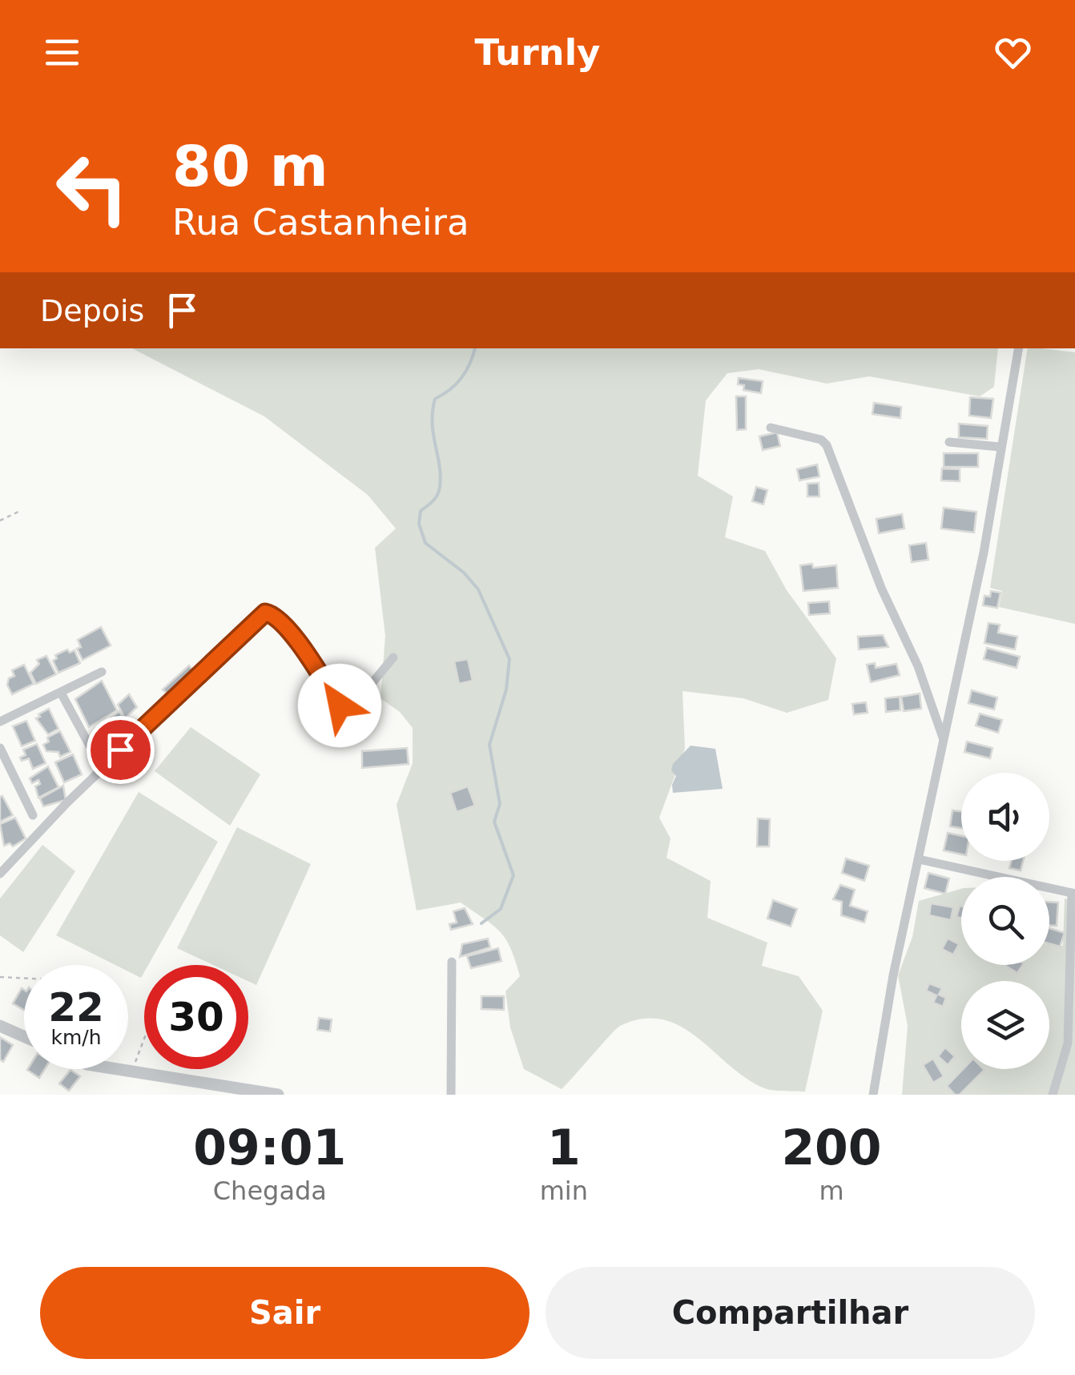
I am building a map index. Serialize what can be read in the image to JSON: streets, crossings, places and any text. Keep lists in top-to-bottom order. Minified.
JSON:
{"page":{"header":"Turnly","turn":["80 m","Rua Castanheira"],"then":"Depois","speed":"22 km/h","limit":"30","eta":["09:01","Chegada","1","min","200","m"],"buttons":["Sair","Compartilhar"]}}
